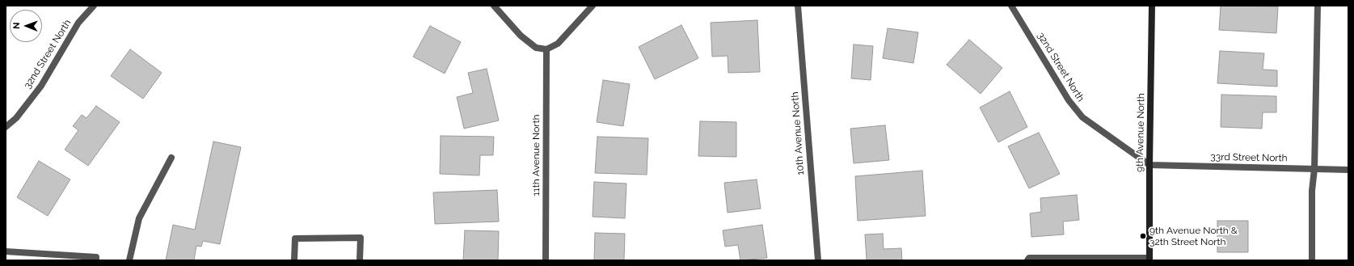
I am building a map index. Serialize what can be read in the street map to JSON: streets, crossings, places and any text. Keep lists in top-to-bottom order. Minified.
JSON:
{"streets":{"street":["32nd Street North","9th Avenue North","10th Avenue North","11th Avenue North","33rd Street North"]},"crossings":[["32nd Street North","9th Avenue North"],["32nd Street North","33rd Street North"],["9th Avenue North","33rd Street North"]],"places":["9th Avenue North & 32th Street North"],"north":"left"}
